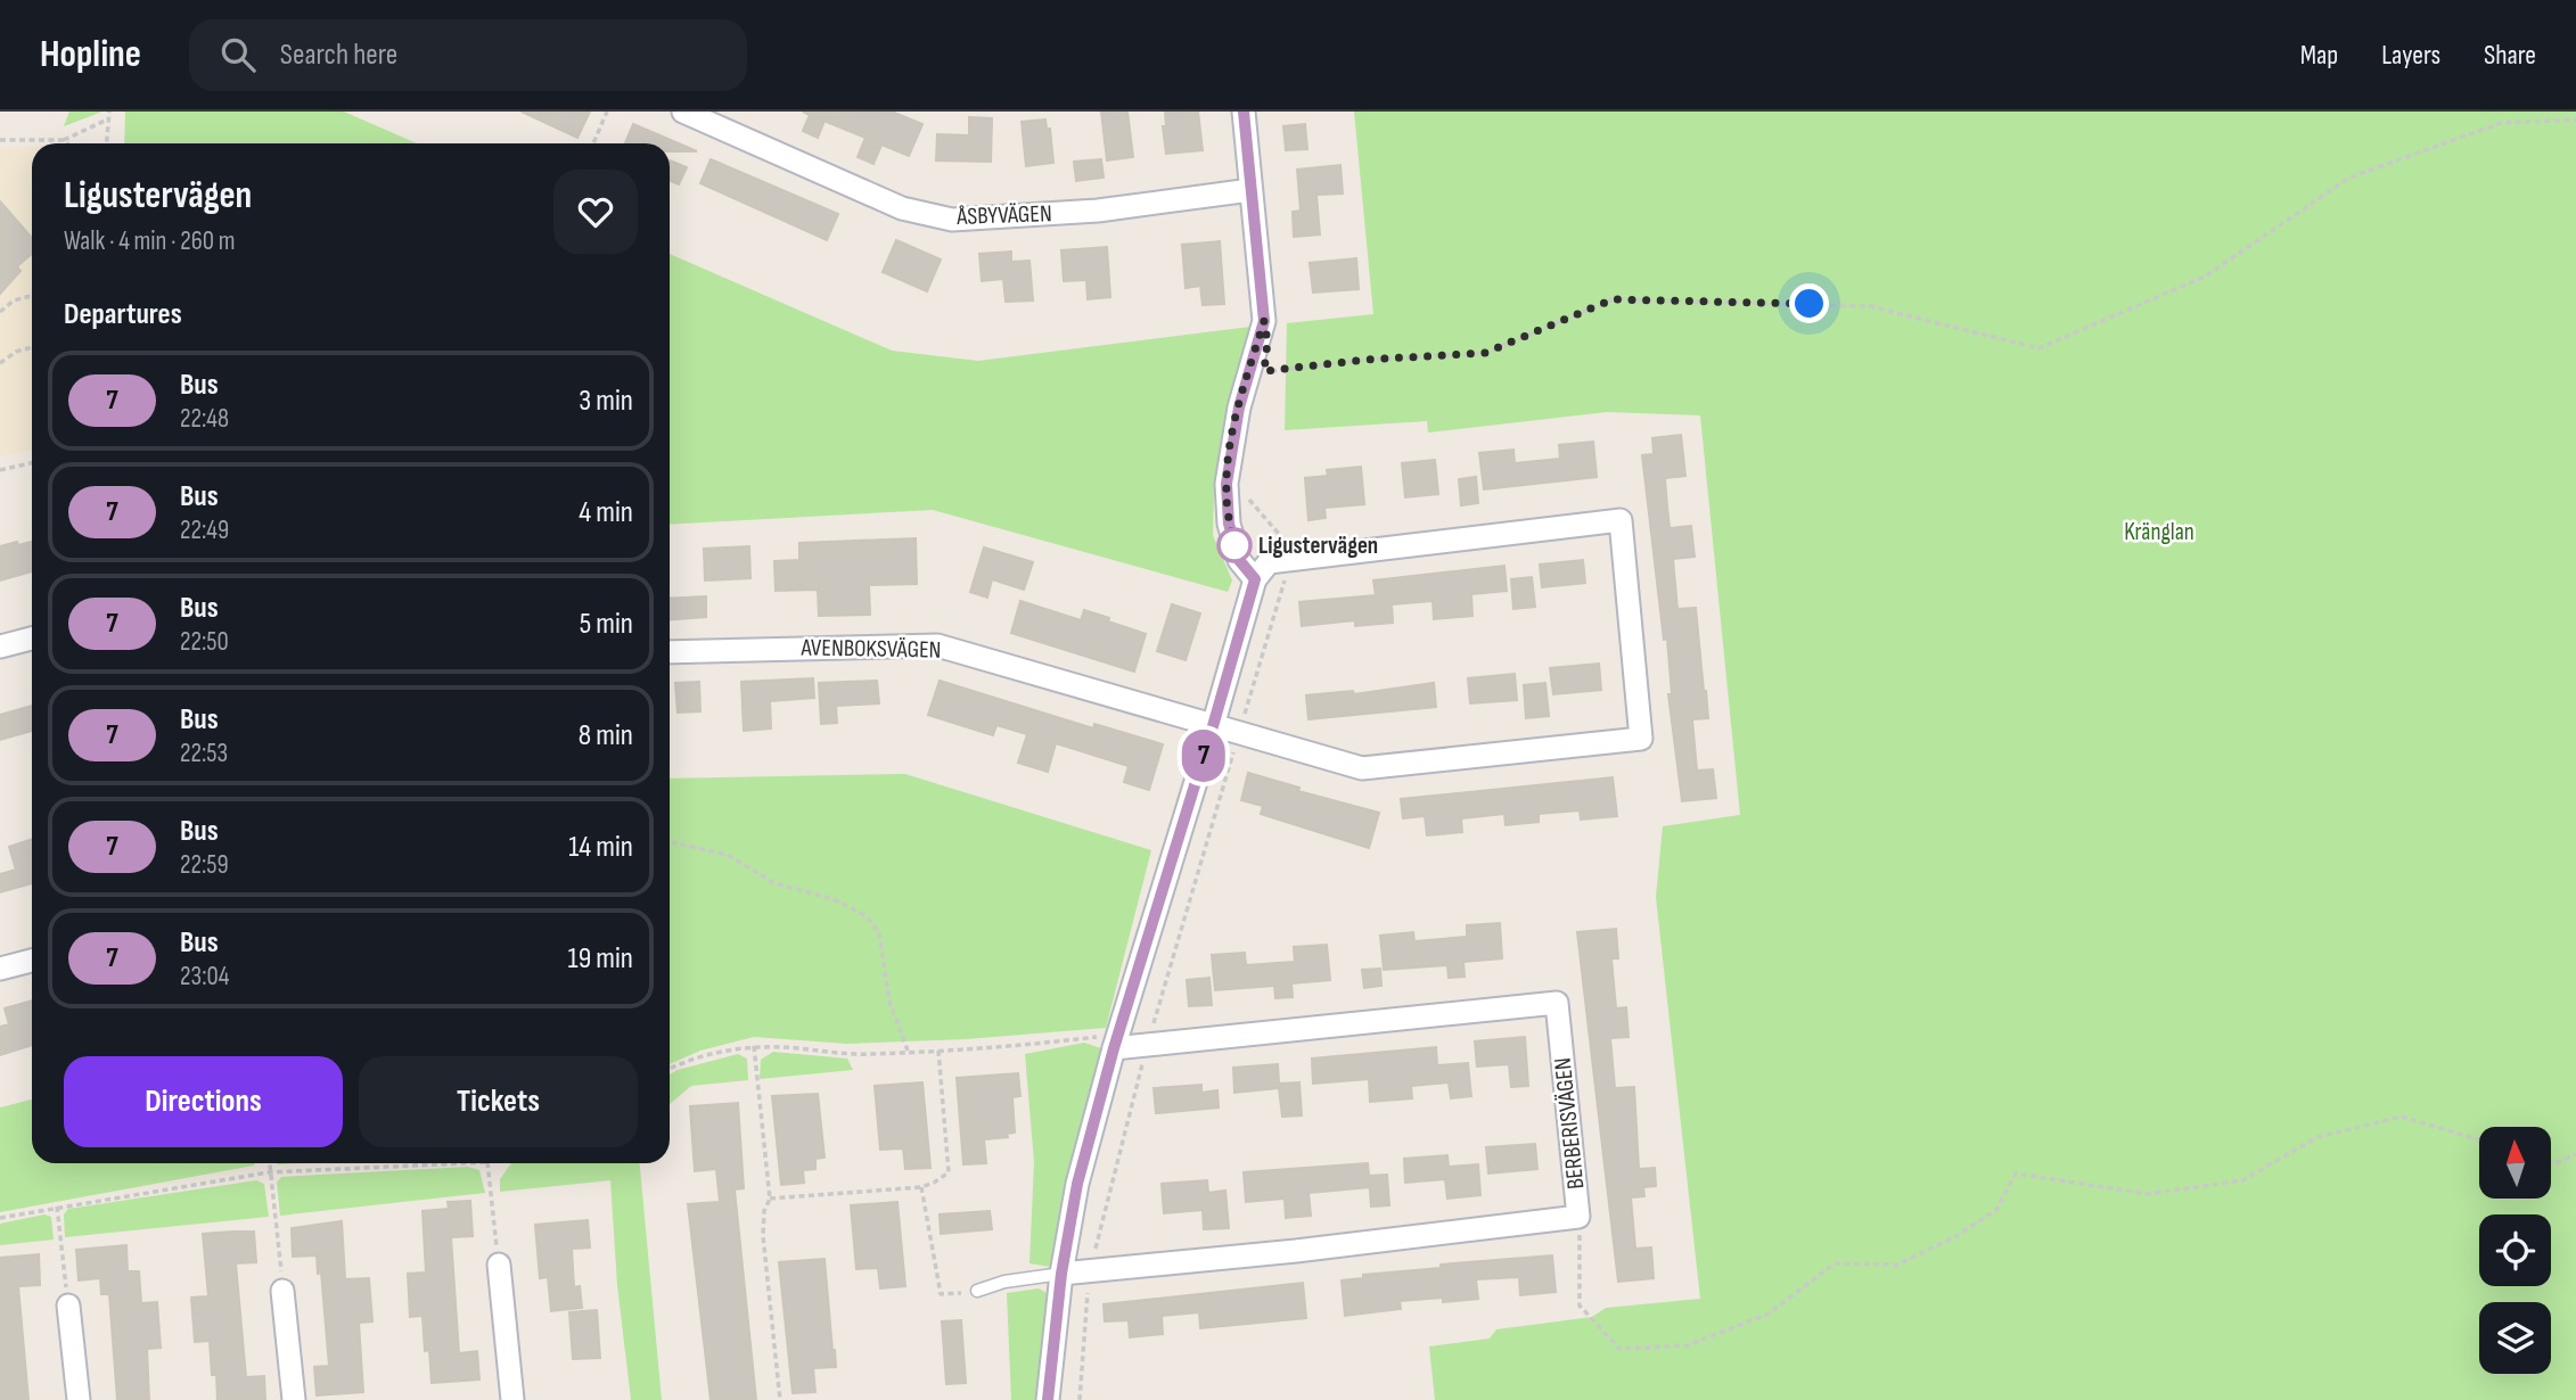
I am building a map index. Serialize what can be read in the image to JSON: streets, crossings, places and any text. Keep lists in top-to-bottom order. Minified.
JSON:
{"streets":{"street":["ÅSBYVÄGEN","AVENBOKSVÄGEN","BERBERISVÄGEN"]},"parks":["Kränglan"],"places":["Ligustervägen"],"lines":["bus line 7"],"north":"top","page":{"header":"Hopline","search":"Search here","nav":["Map","Layers","Share"],"on_map":"7","heading":[["Ligustervägen","Walk · 4 min · 260 m"],"Departures"],"list":[{"mark":"7","name":"Bus","note":"22:48","value":"3 min"},{"mark":"7","name":"Bus","note":"22:49","value":"4 min"},{"mark":"7","name":"Bus","note":"22:50","value":"5 min"},{"mark":"7","name":"Bus","note":"22:53","value":"8 min"},{"mark":"7","name":"Bus","note":"22:59","value":"14 min"},{"mark":"7","name":"Bus","note":"23:04","value":"19 min"}],"buttons":["Directions","Tickets"]}}
